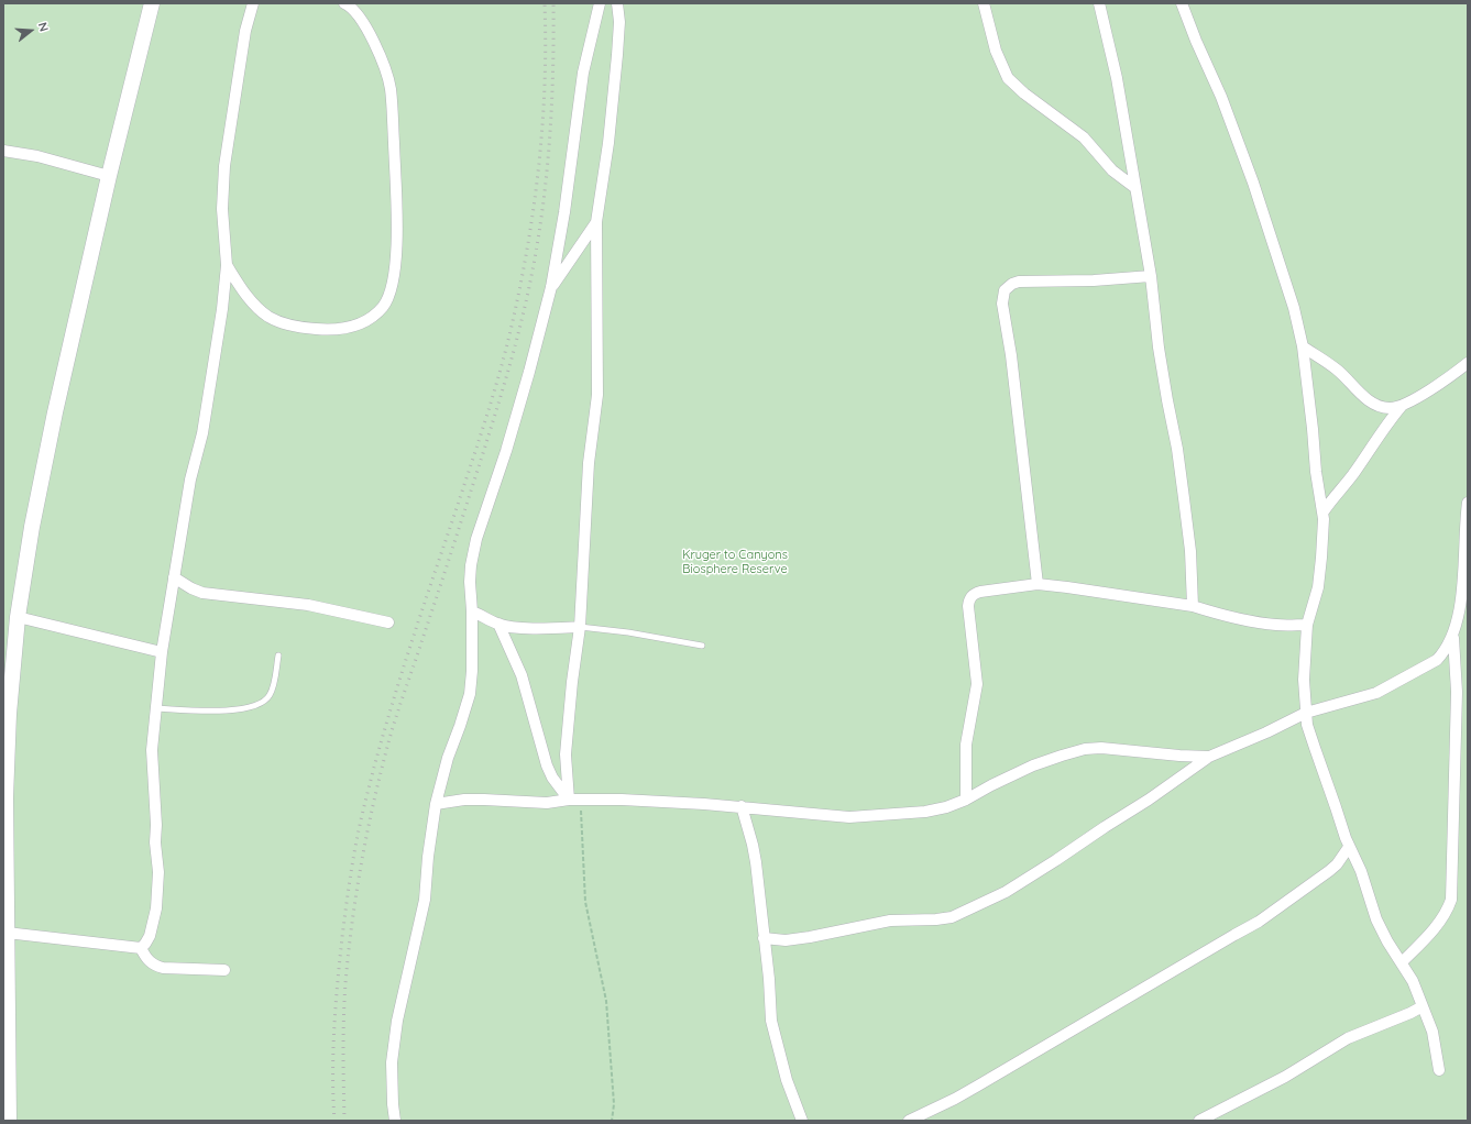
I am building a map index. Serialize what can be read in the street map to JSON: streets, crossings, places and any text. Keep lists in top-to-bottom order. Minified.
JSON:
{"parks":["Kruger to Canyons Biosphere Reserve"],"north":"right"}
